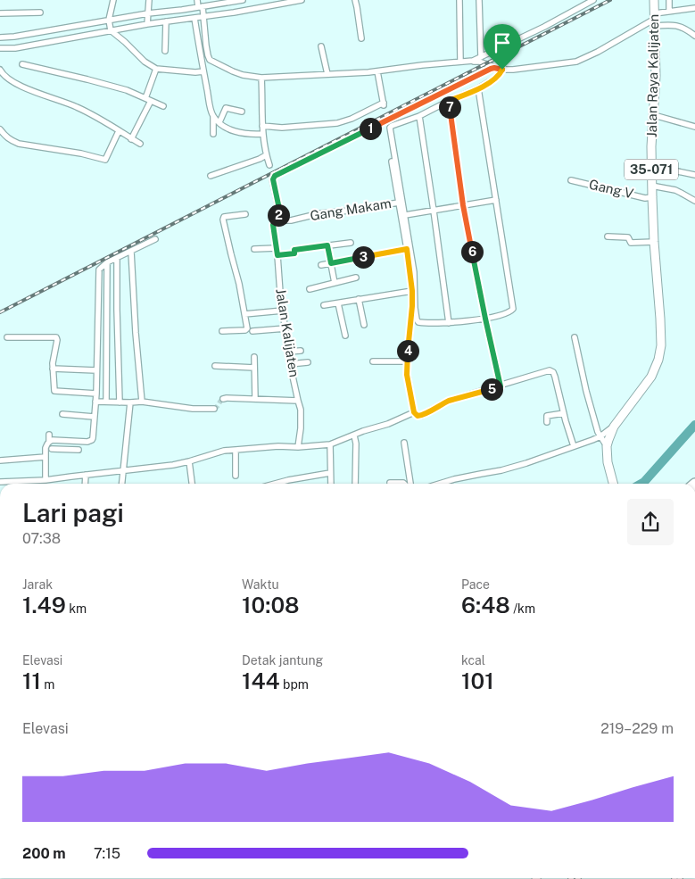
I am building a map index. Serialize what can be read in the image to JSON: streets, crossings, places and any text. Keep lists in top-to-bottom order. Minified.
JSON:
{"streets":{"main road":["Jalan Raya Kalijaten","35-071"],"street":["Gang V","Gang Makam","Jalan Kalijaten"]},"crossings":[["Jalan Raya Kalijaten","35-071"],["Jalan Raya Kalijaten","Gang V"],["Gang Makam","Jalan Kalijaten"]],"page":{"pins":["7","1","2","6","3","4","5"],"heading":["Lari pagi","07:38"],"stats":[["Jarak","1.49 km"],["Waktu","10:08"],["Pace","6:48 /km"],["Elevasi","11 m"],["Detak jantung","144 bpm"],["kcal","101"]],"chart":["Elevasi","219–229 m"],"list":[{"name":"200 m","note":"7:15"}]}}
